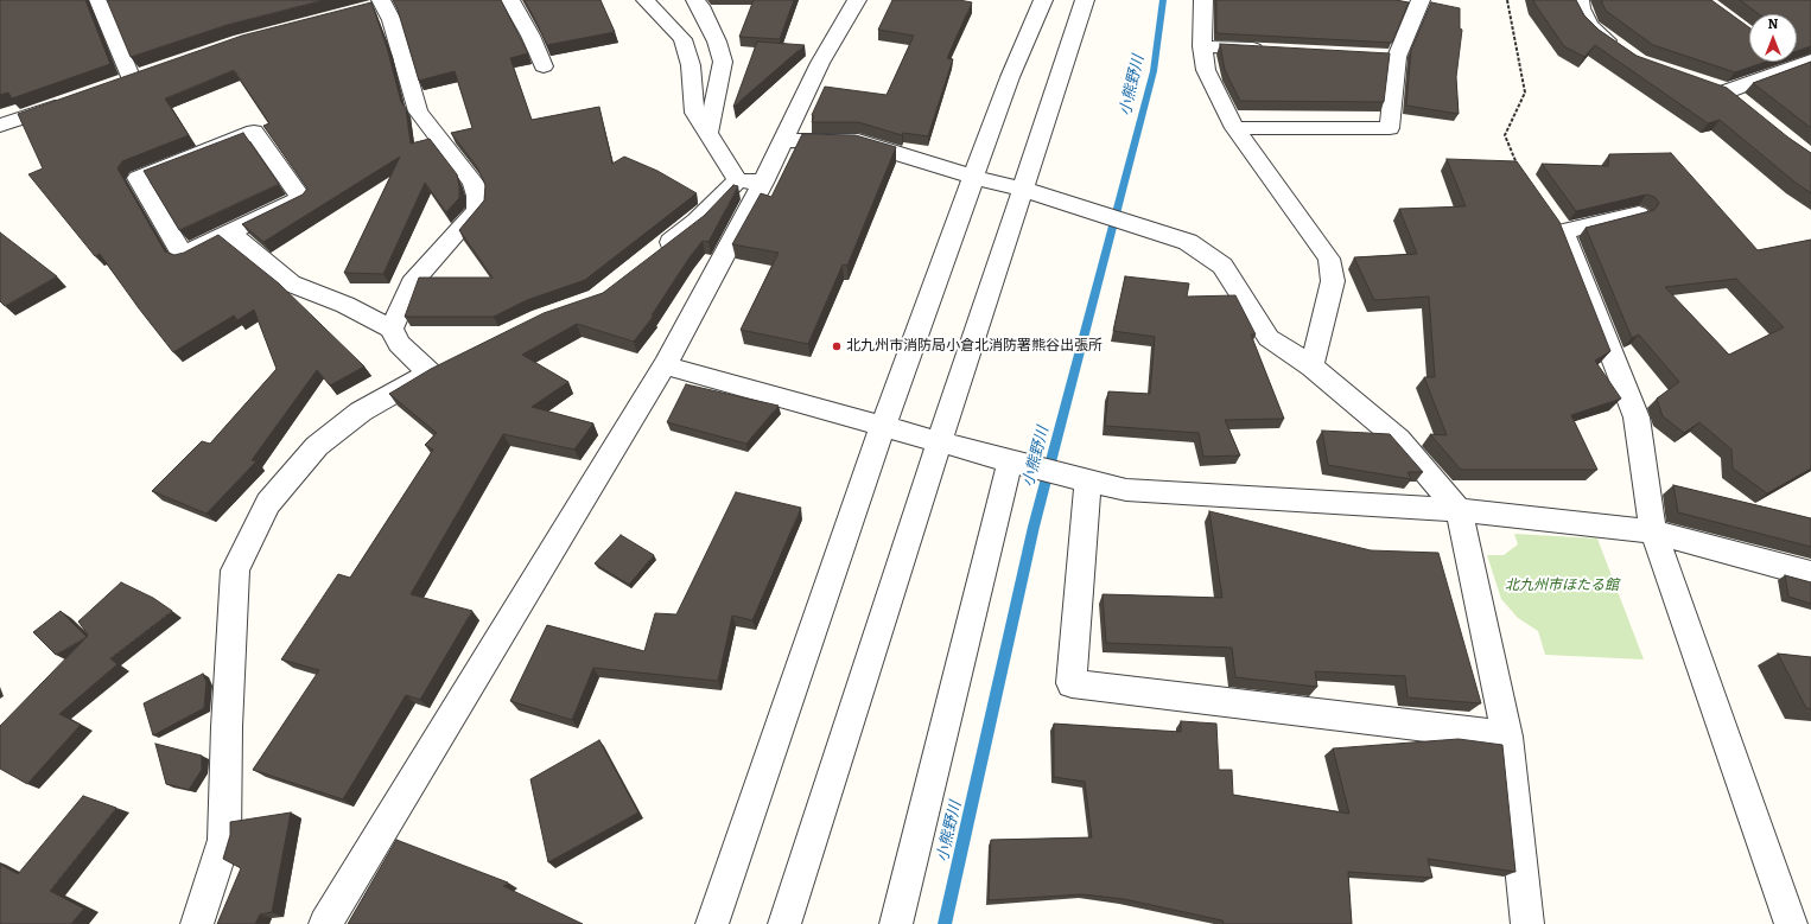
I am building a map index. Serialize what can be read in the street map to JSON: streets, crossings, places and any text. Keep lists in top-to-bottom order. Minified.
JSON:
{"water":["小熊野川"],"parks":["北九州市ほたる館"],"places":["北九州市消防局小倉北消防署熊谷出張所"],"north":"top"}
